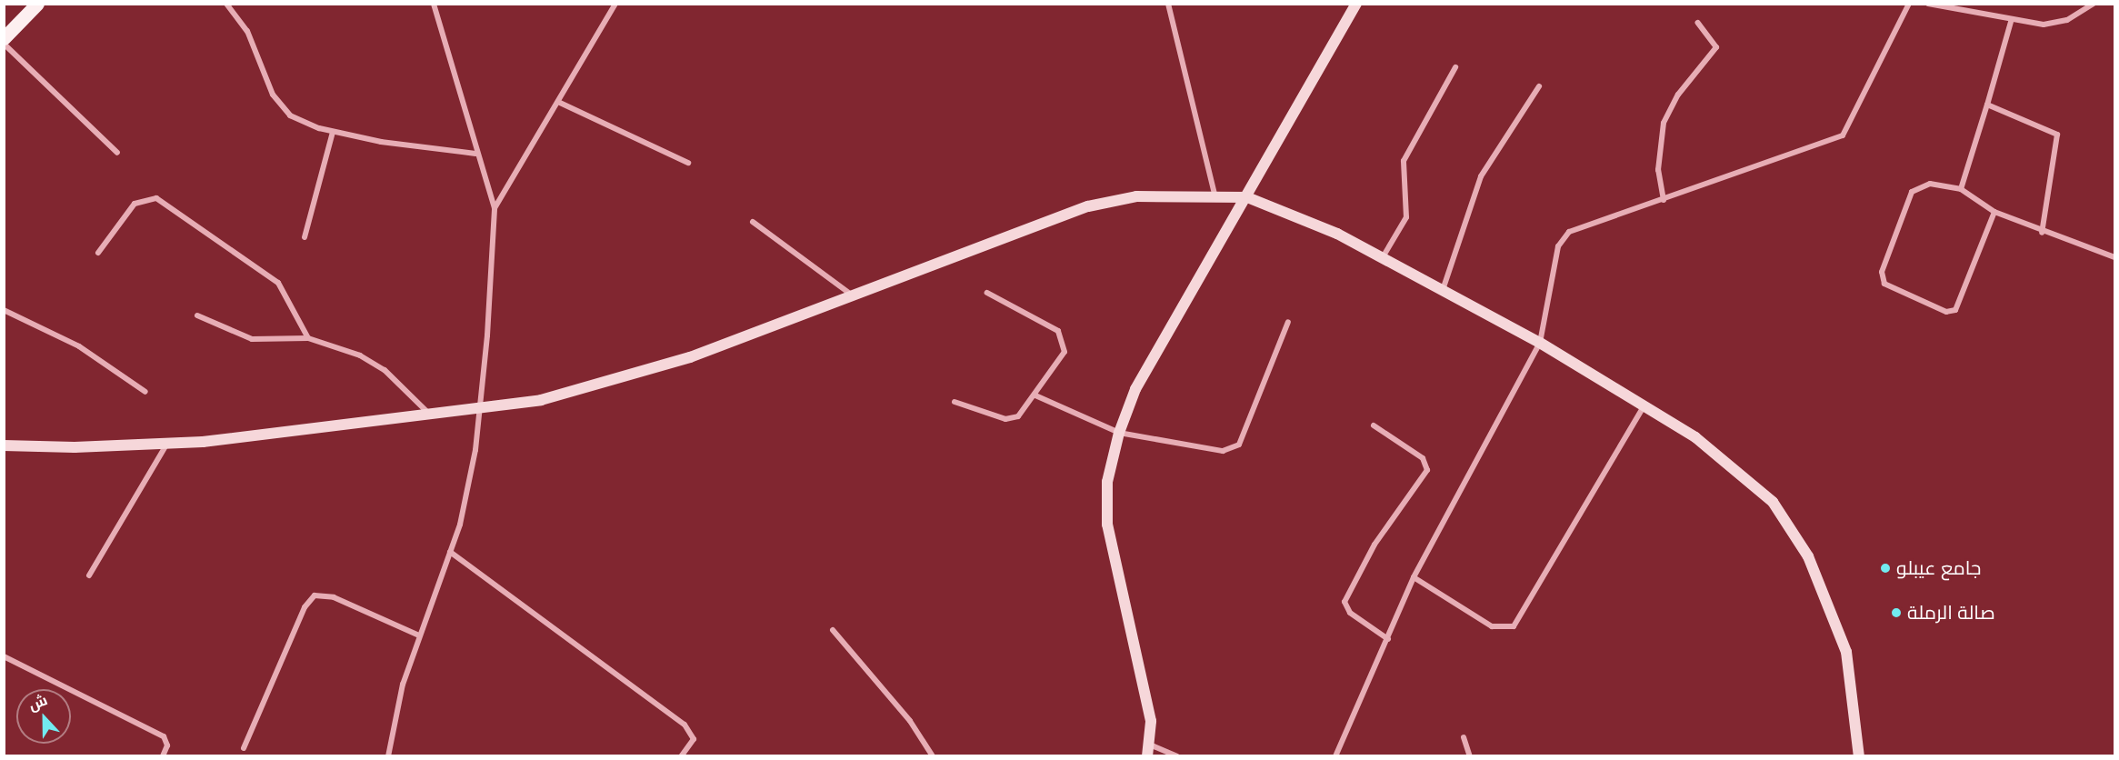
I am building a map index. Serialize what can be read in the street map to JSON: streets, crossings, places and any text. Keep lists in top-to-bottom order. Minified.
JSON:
{"places":["جامع عيبلو","صالة الرملة"],"north":"top"}
